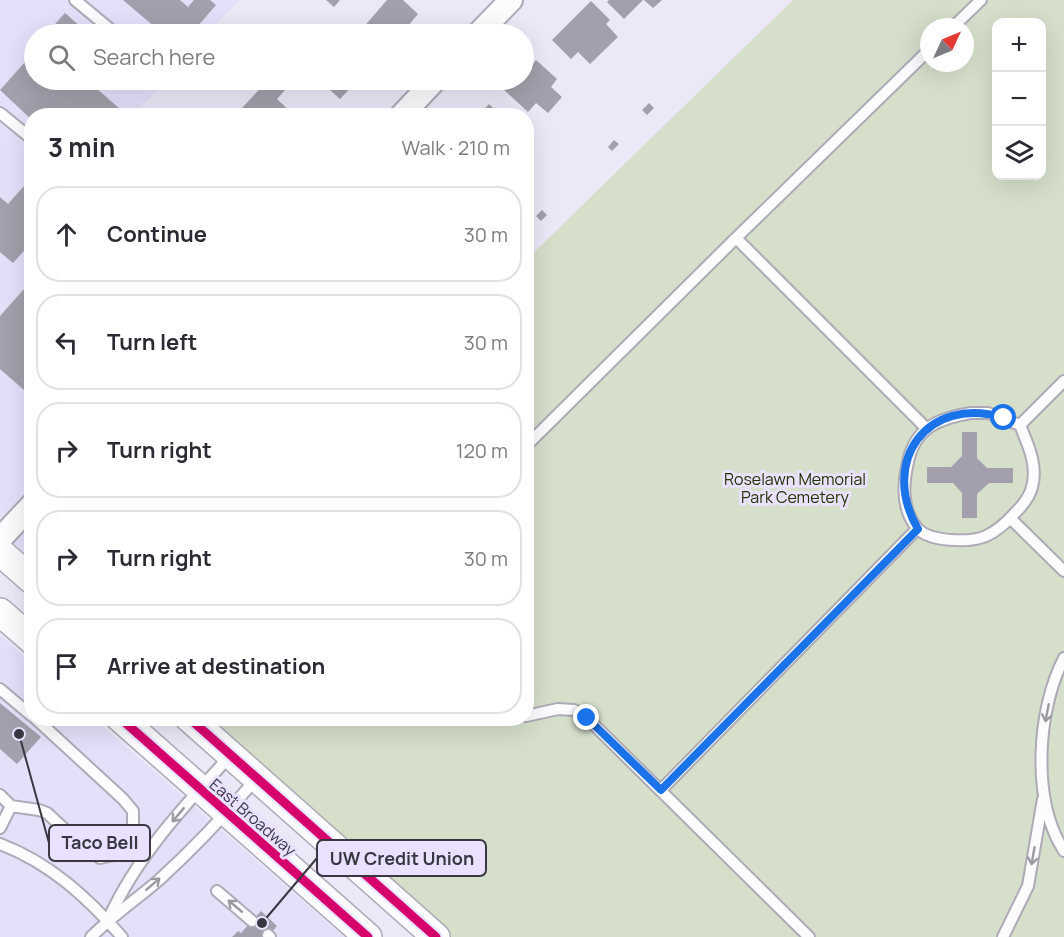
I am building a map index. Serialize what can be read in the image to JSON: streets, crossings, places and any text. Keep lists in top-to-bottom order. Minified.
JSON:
{"streets":{"street":["East Broadway"]},"parks":["Roselawn Memorial Park Cemetery"],"places":["Taco Bell","UW Credit Union"],"north":"top right","page":{"map_buttons":["+","−"],"search":"Search here","heading":["3 min","Walk · 210 m"],"list":[["Continue","30 m"],["Turn left","30 m"],["Turn right","120 m"],["Turn right","30 m"],"Arrive at destination"]}}
